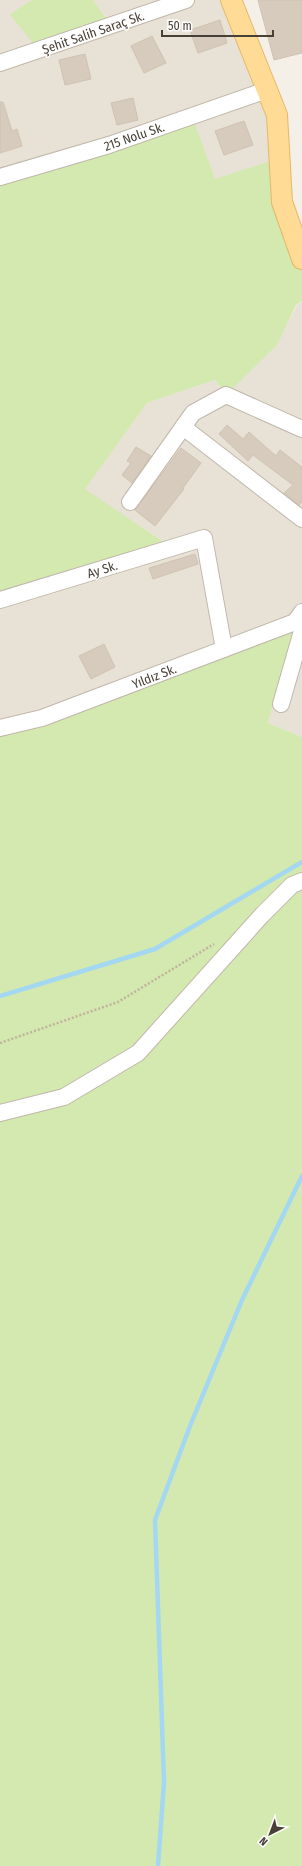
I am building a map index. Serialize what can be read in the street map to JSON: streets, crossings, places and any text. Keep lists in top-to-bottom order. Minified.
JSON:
{"streets":{"street":["Şehit Salih Saraç Sk.","215 Nolu Sk.","Ay Sk.","Yıldız Sk."]},"crossings":[["Ay Sk.","Yıldız Sk."]],"scale_bar":"50 m","north":"bottom left"}
